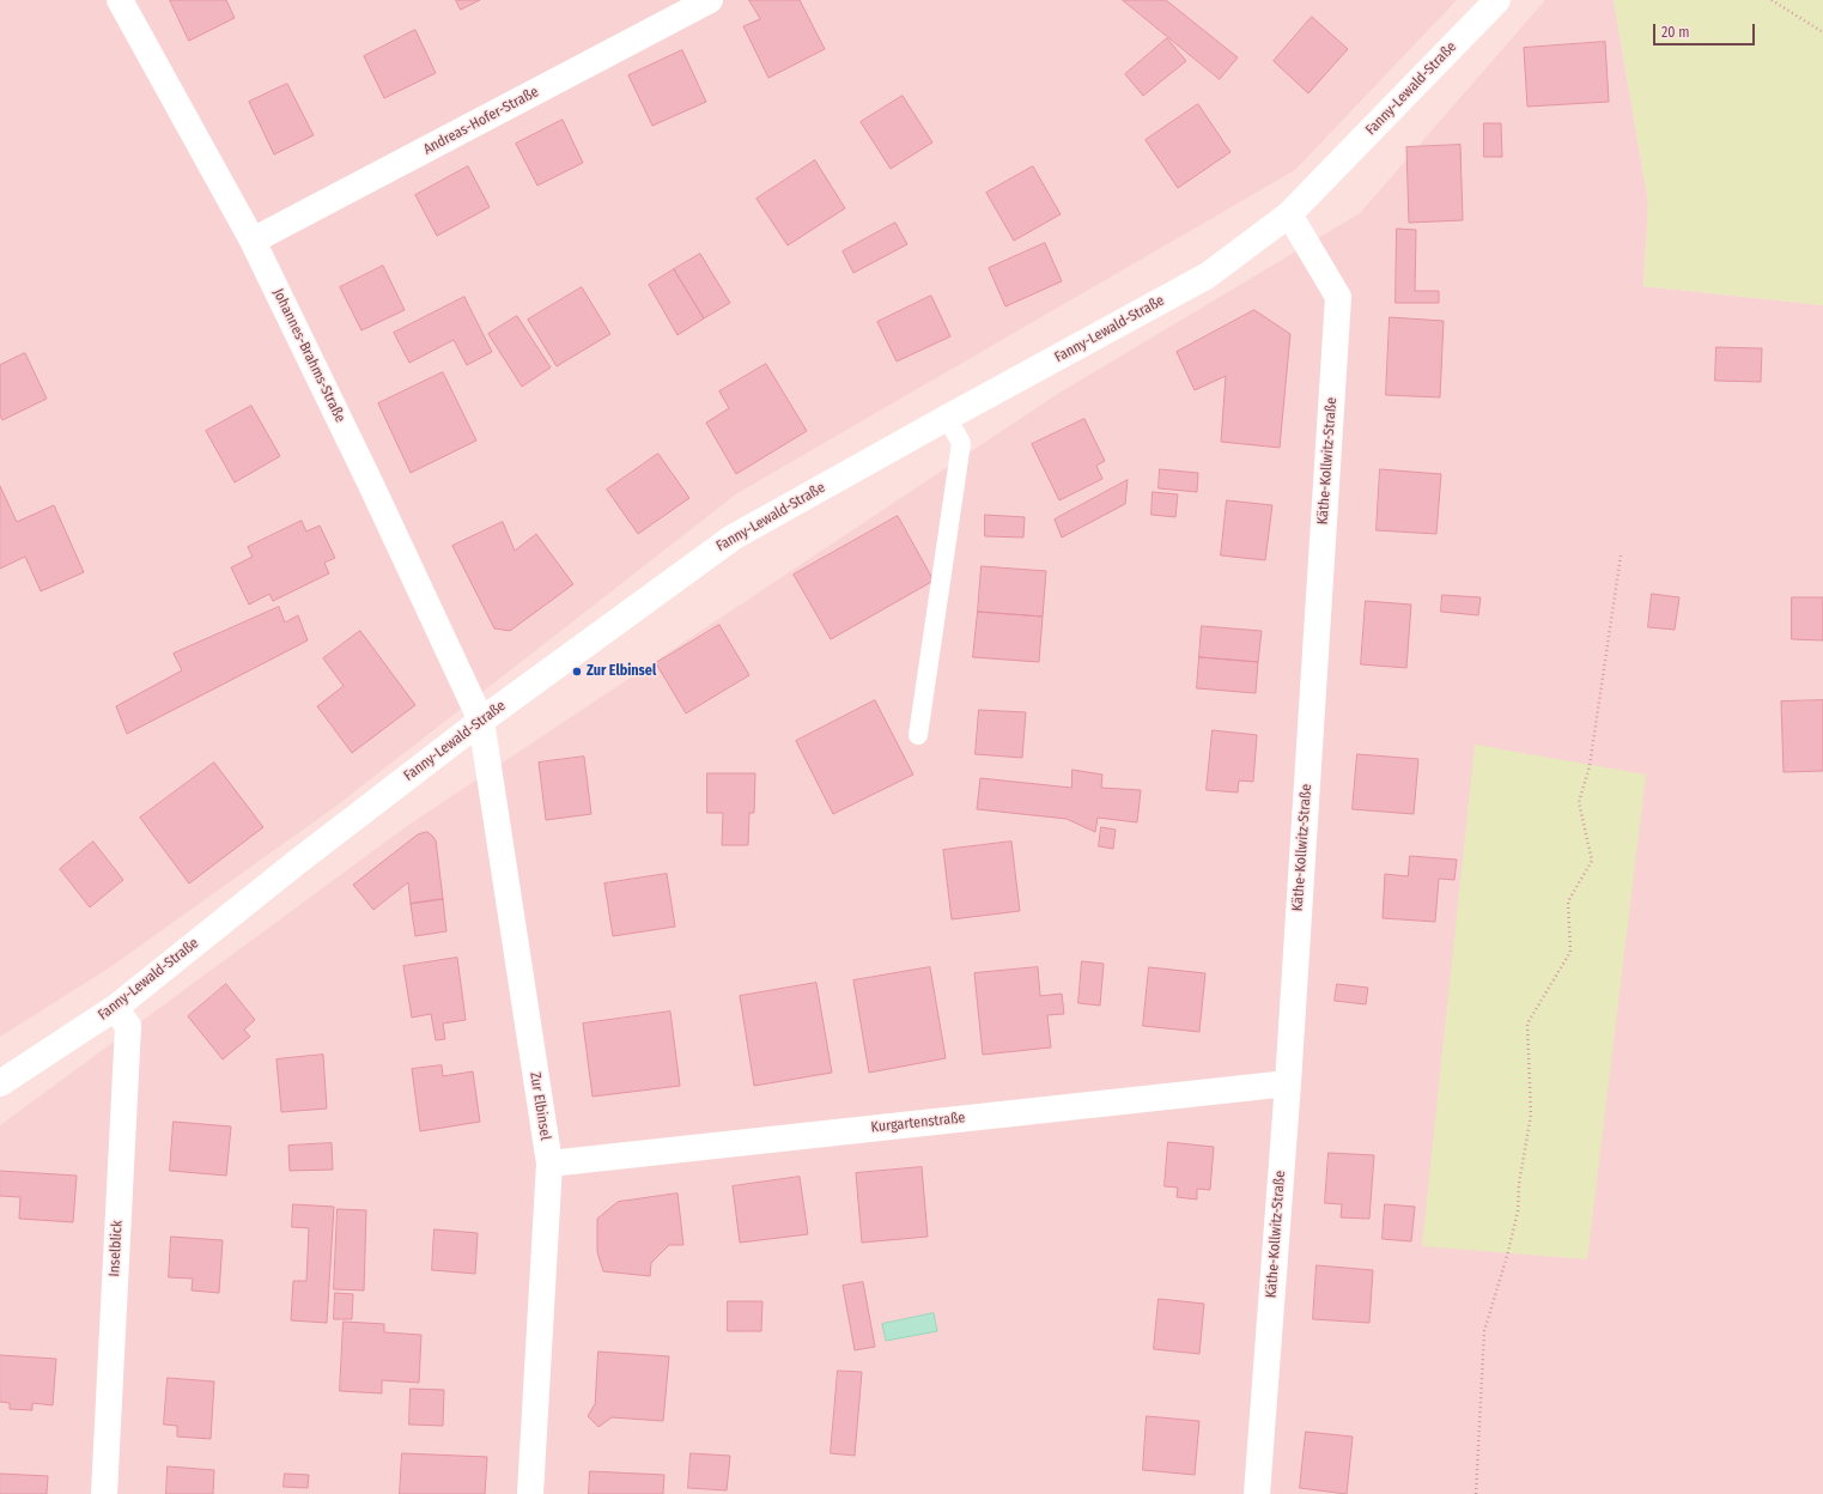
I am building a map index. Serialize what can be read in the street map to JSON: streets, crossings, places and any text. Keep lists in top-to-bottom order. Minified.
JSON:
{"streets":{"street":["Fanny-Lewald-Straße","Andreas-Hofer-Straße","Johannes-Brahms-Straße","Käthe-Kollwitz-Straße","Zur Elbinsel","Kurgartenstraße","Inselblick"]},"crossings":[["Fanny-Lewald-Straße","Johannes-Brahms-Straße"],["Fanny-Lewald-Straße","Käthe-Kollwitz-Straße"],["Fanny-Lewald-Straße","Zur Elbinsel"],["Fanny-Lewald-Straße","Inselblick"],["Andreas-Hofer-Straße","Johannes-Brahms-Straße"],["Johannes-Brahms-Straße","Zur Elbinsel"],["Käthe-Kollwitz-Straße","Kurgartenstraße"],["Zur Elbinsel","Kurgartenstraße"]],"places":["Zur Elbinsel"],"scale_bar":"20 m"}
